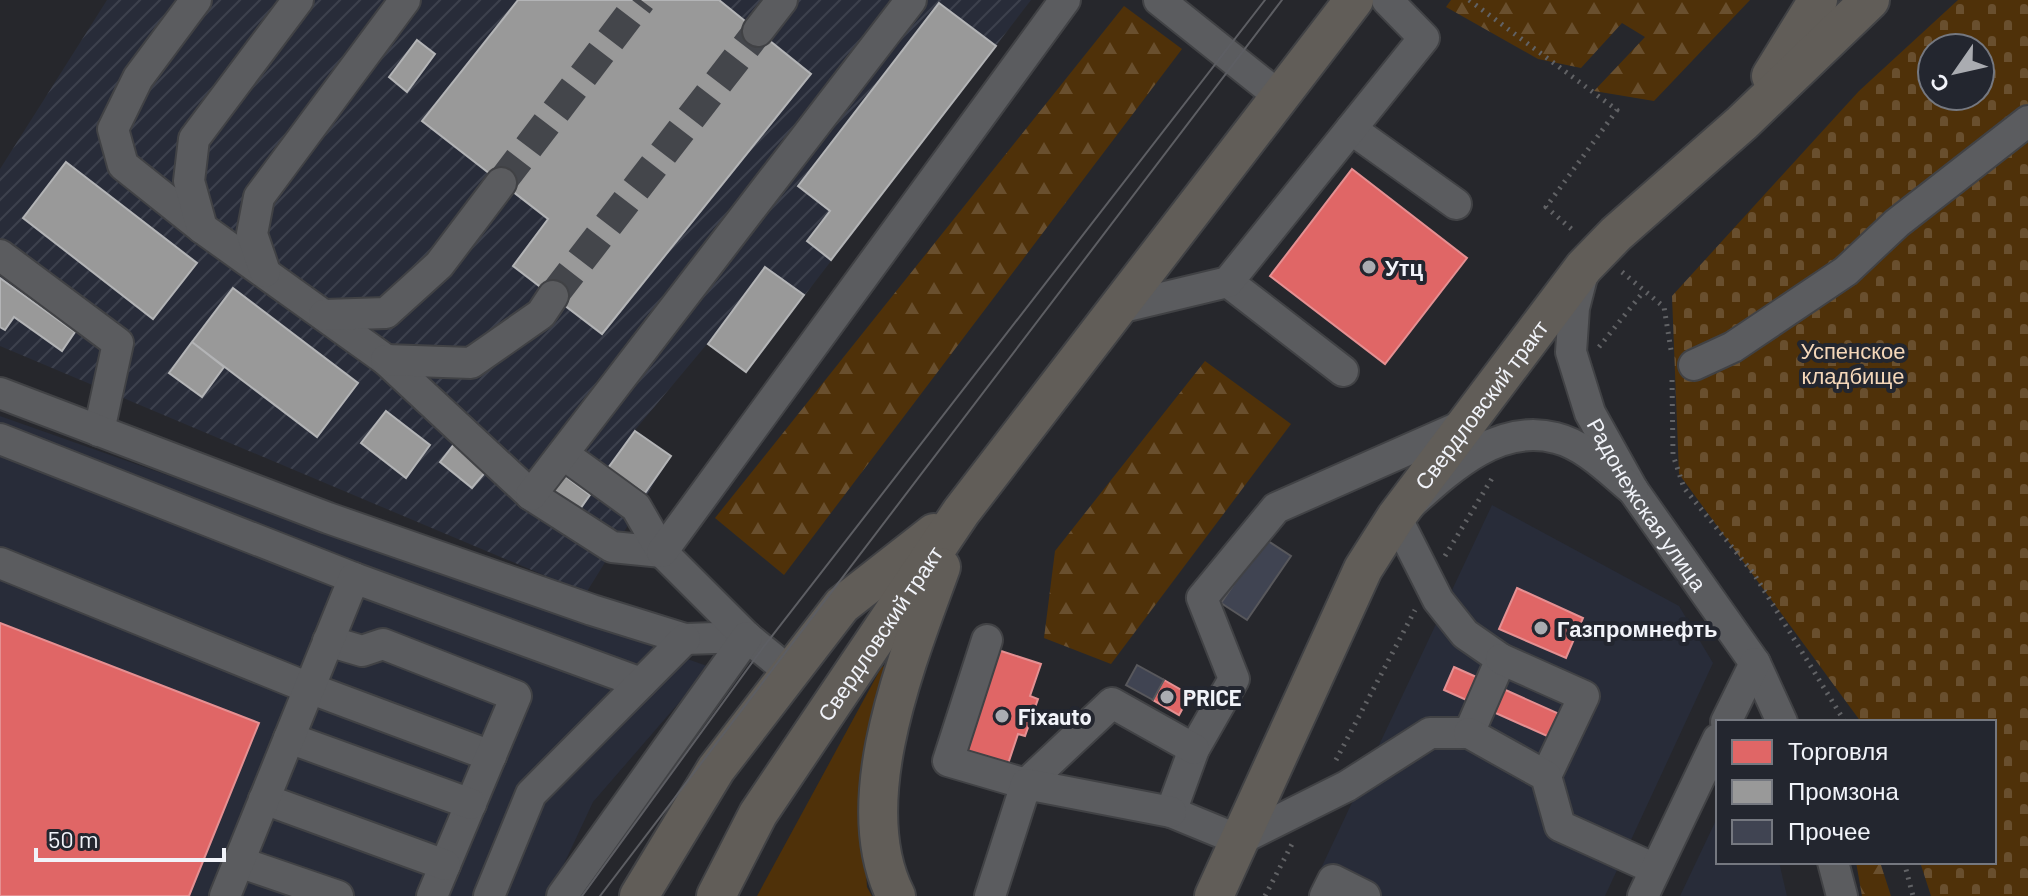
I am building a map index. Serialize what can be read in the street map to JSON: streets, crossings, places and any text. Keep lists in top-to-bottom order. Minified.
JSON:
{"streets":{"main road":["Свердловский тракт"],"street":["Радонежская улица"]},"crossings":[["Свердловский тракт","Радонежская улица"]],"parks":["Успенское кладбище"],"places":["Утц","Газпромнефть","PRICE","Fixauto"],"legend":["Торговля","Промзона","Прочее"],"scale_bar":"50 m","north":"bottom left"}
